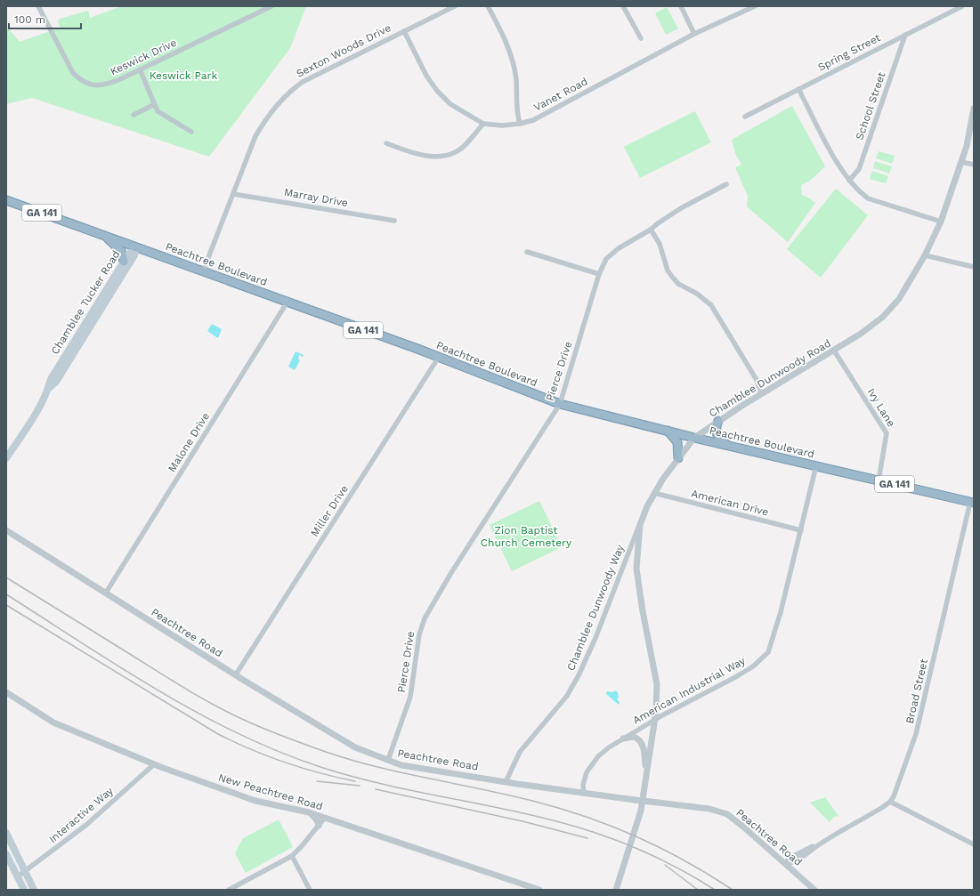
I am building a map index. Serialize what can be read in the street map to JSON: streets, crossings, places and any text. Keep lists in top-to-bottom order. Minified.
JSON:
{"streets":{"highway":["GA 141","Peachtree Boulevard"],"main road":["Chamblee Tucker Road"],"street":["Sexton Woods Drive","Spring Street","Keswick Drive","Vanet Road","School Street","Marray Drive","Pierce Drive","Chamblee Dunwoody Road","Ivy Lane","Malone Drive","American Drive","Miller Drive","Chamblee Dunwoody Way","Peachtree Road","American Industrial Way","Broad Street","New Peachtree Road","Interactive Way"]},"crossings":[["Sexton Woods Drive","Marray Drive"],["Sexton Woods Drive","Peachtree Boulevard"],["Spring Street","School Street"],["Peachtree Boulevard","Chamblee Tucker Road"],["Peachtree Boulevard","Pierce Drive"],["Peachtree Boulevard","Chamblee Dunwoody Road"],["Peachtree Boulevard","Ivy Lane"],["Peachtree Boulevard","Malone Drive"],["Peachtree Boulevard","Miller Drive"],["Peachtree Boulevard","American Industrial Way"],["Peachtree Boulevard","Broad Street"],["Pierce Drive","Peachtree Road"],["Chamblee Dunwoody Road","Ivy Lane"],["Chamblee Dunwoody Road","American Drive"],["Chamblee Dunwoody Road","Chamblee Dunwoody Way"],["Chamblee Dunwoody Road","American Industrial Way"],["Malone Drive","Peachtree Road"],["American Drive","American Industrial Way"],["Miller Drive","Peachtree Road"],["Chamblee Dunwoody Way","Peachtree Road"],["Peachtree Road","American Industrial Way"],["New Peachtree Road","Interactive Way"]],"parks":["Keswick Park","Zion Baptist Church Cemetery"],"scale_bar":"100 m"}
